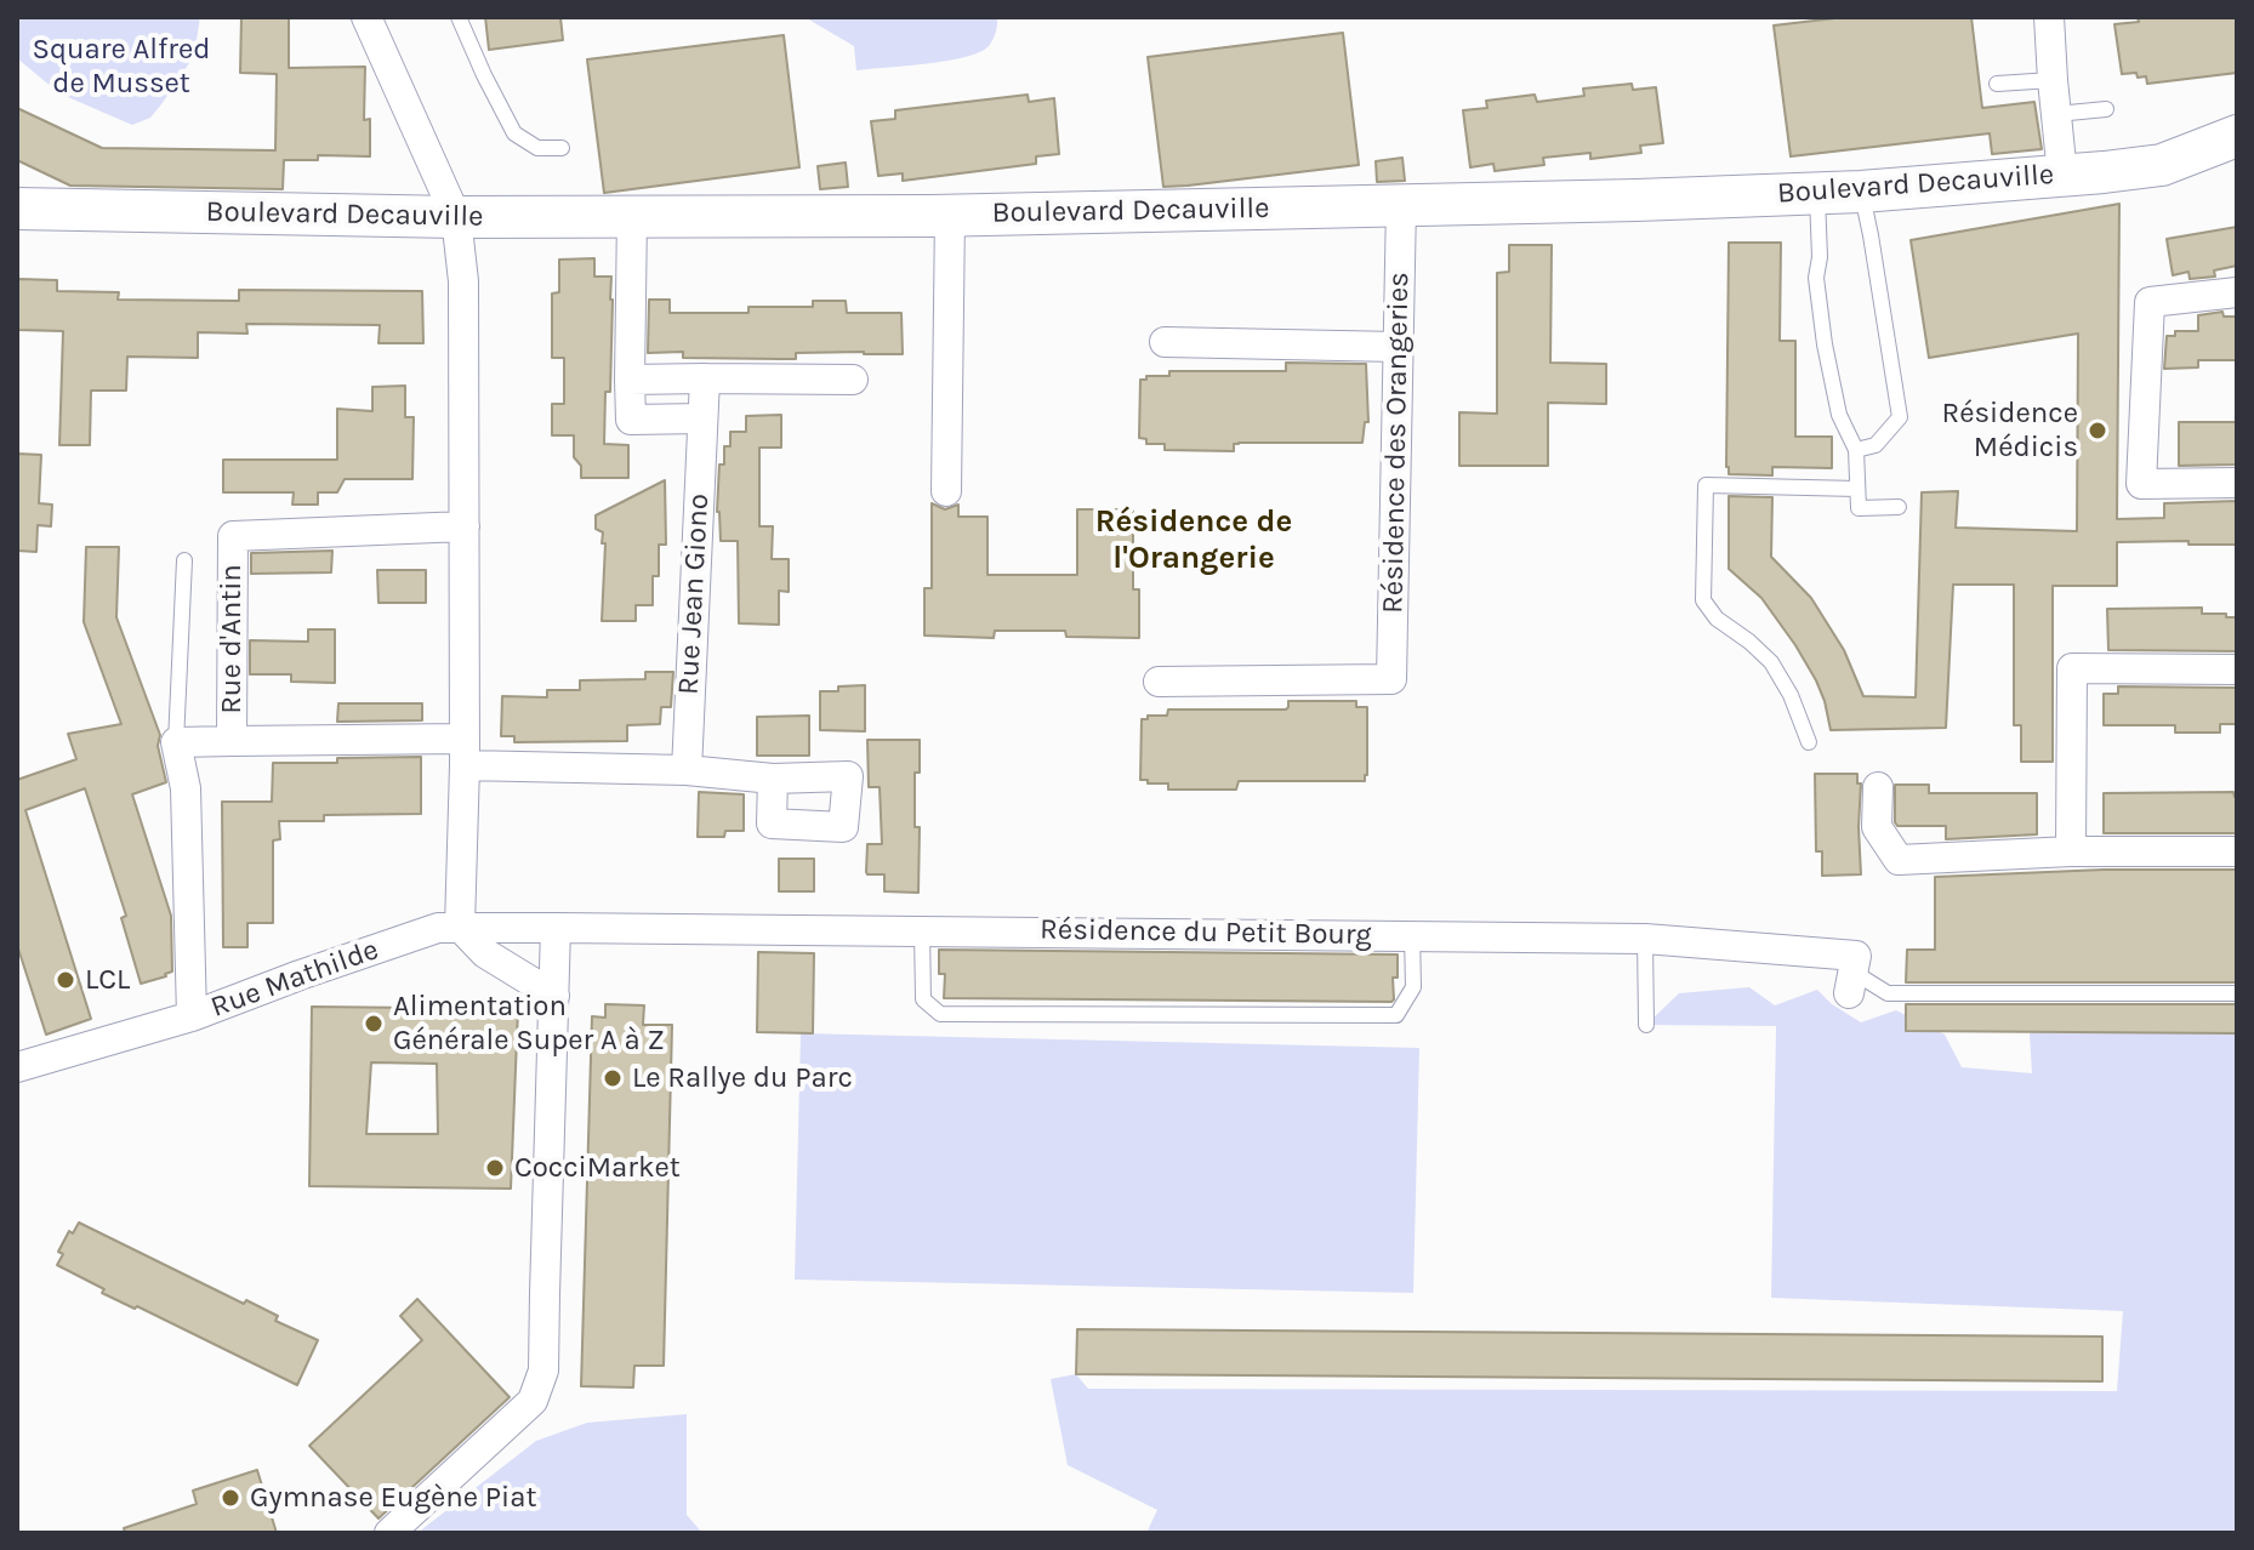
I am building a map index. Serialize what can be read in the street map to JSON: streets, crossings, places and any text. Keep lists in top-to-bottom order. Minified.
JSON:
{"streets":{"street":["Boulevard Decauville","Résidence des Orangeries","Rue Jean Giono","Rue d'Antin","Résidence du Petit Bourg","Rue Mathilde"]},"crossings":[["Boulevard Decauville","Résidence des Orangeries"],["Résidence du Petit Bourg","Rue Mathilde"]],"districts":["Résidence de l'Orangerie"],"parks":["Square Alfred de Musset"],"places":["Résidence Médicis","LCL","Alimentation Générale Super A à Z","Le Rallye du Parc","CocciMarket","Gymnase Eugène Piat"]}
